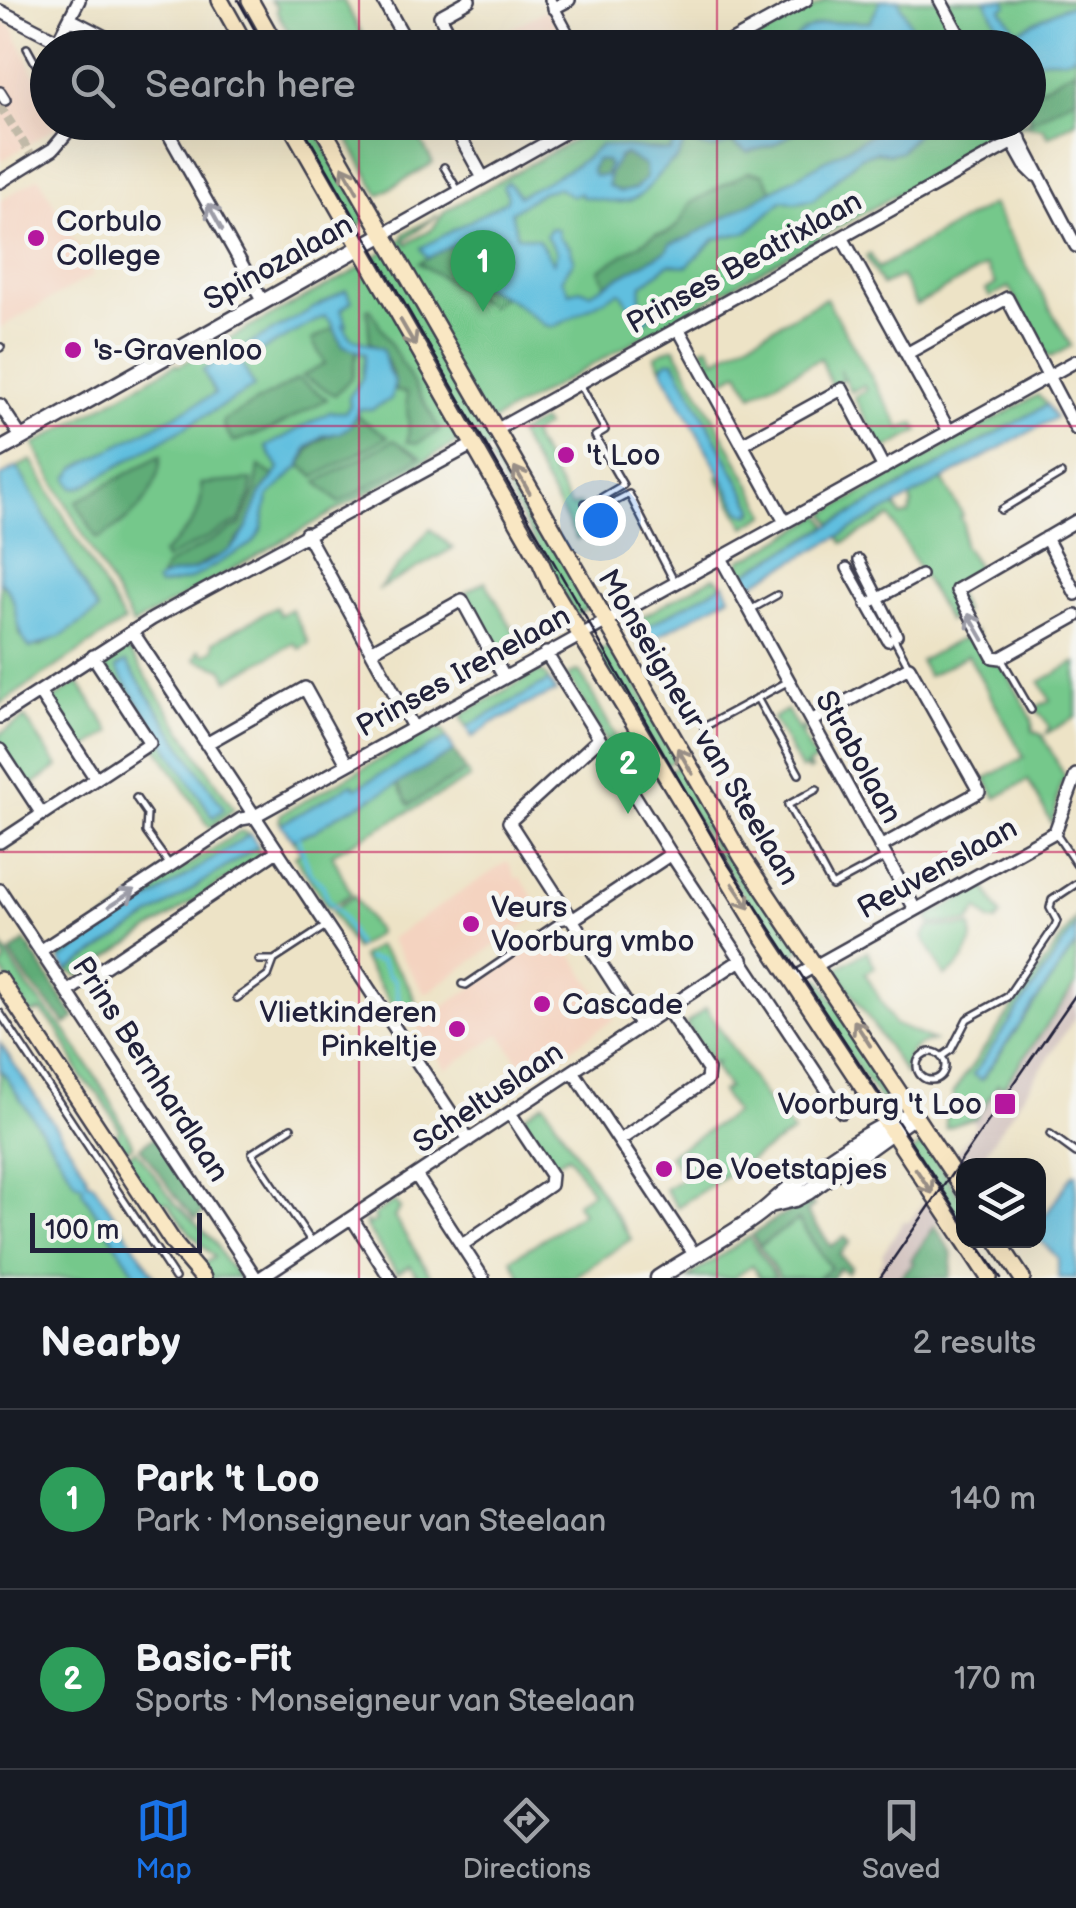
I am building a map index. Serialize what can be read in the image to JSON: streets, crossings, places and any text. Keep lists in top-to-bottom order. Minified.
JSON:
{"streets":{"main road":["Monseigneur van Steelaan"],"street":["Spinozalaan","Prinses Beatrixlaan","Prinses Irenelaan","Strabolaan","Reuvenslaan","Prins Bernhardlaan","Scheltuslaan"]},"crossings":[["Spinozalaan","Monseigneur van Steelaan"],["Prinses Beatrixlaan","Monseigneur van Steelaan"],["Prinses Irenelaan","Monseigneur van Steelaan"],["Prinses Irenelaan","Prins Bernhardlaan"],["Monseigneur van Steelaan","Reuvenslaan"],["Strabolaan","Reuvenslaan"],["Prins Bernhardlaan","Scheltuslaan"]],"places":{"other":["Corbulo College","'s-Gravenloo","'t Loo","Veurs Voorburg vmbo","Cascade","Vlietkinderen Pinkeltje","De Voetstapjes"],"transit":["Voorburg 't Loo"]},"scale_bar":"100 m","page":{"search":"Search here","pins":["1","2"],"scale":"100 m","heading":["Nearby","2 results"],"list":[{"mark":"1","name":"Park 't Loo","note":"Park · Monseigneur van Steelaan","value":"140 m"},{"mark":"2","name":"Basic-Fit","note":"Sports · Monseigneur van Steelaan","value":"170 m"}],"nav":["Map","Directions","Saved"]}}
